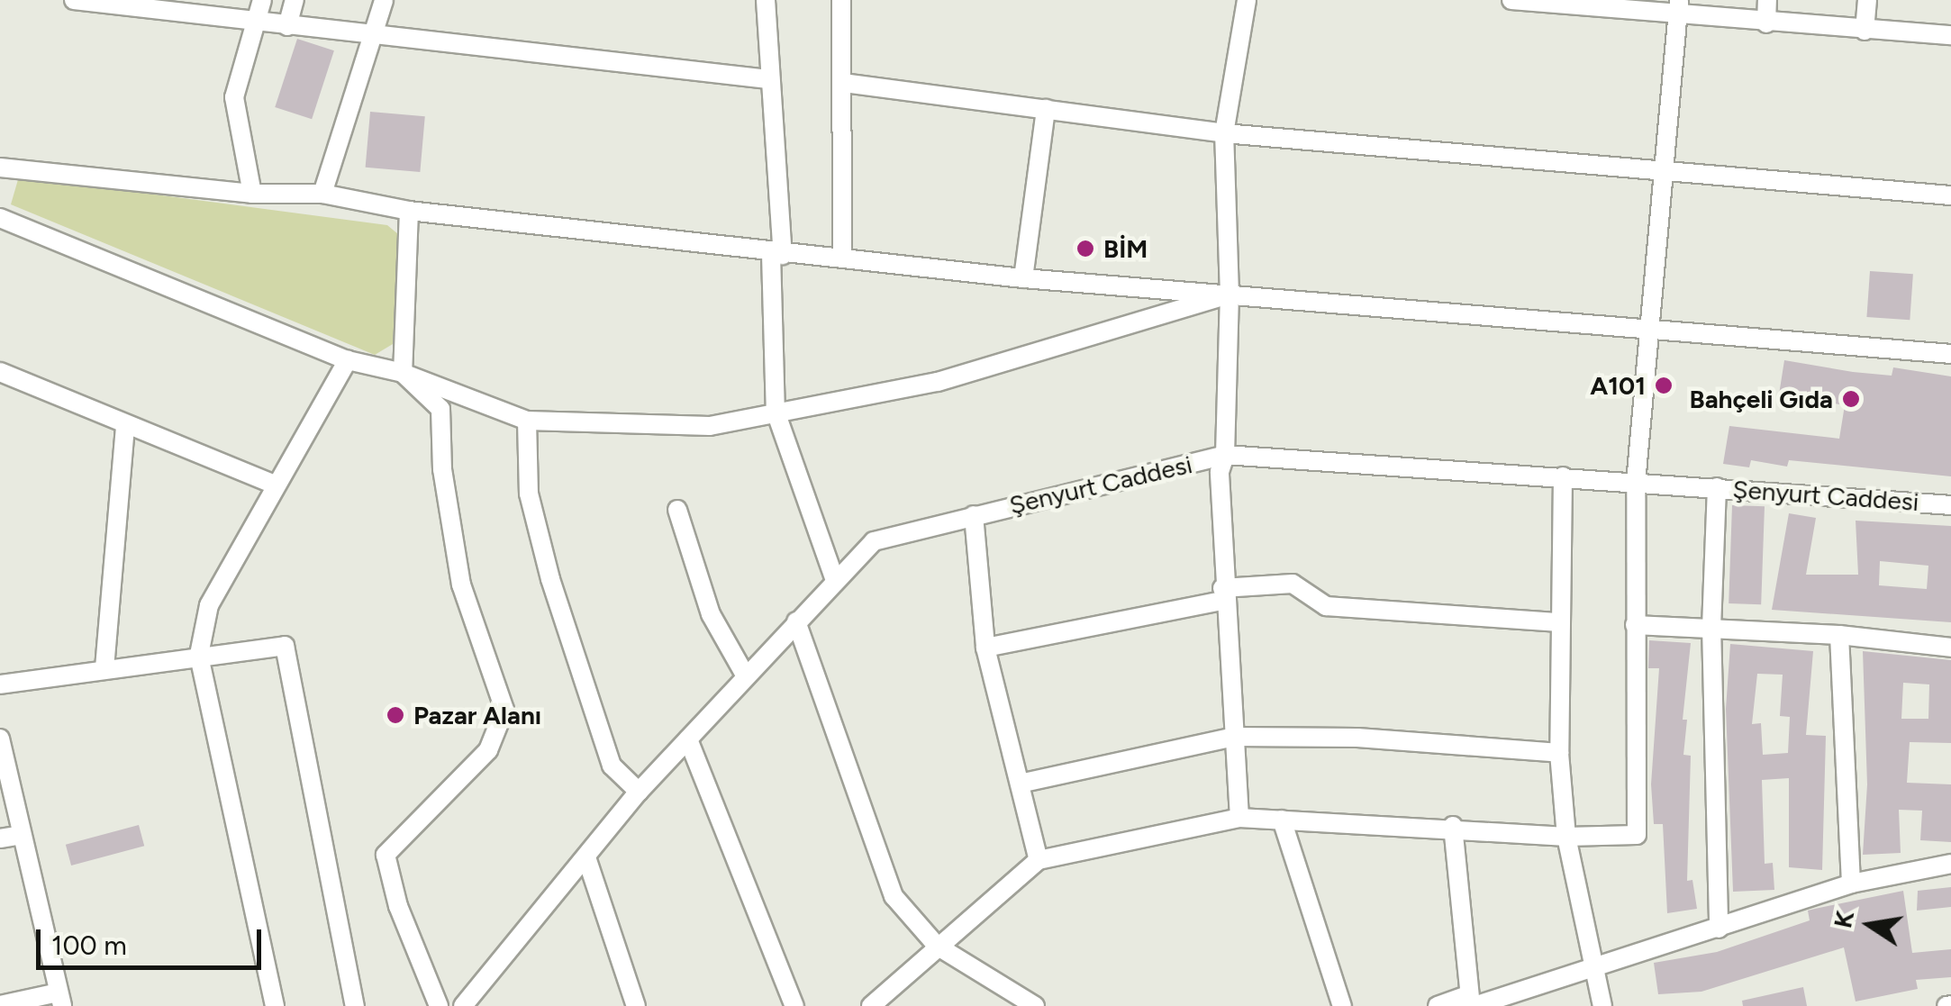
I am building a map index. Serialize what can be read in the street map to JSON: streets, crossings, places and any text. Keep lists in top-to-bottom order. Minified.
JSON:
{"streets":{"street":["Şenyurt Caddesi"]},"places":["BİM","A101","Bahçeli Gıda","Pazar Alanı"],"scale_bar":"100 m","north":"left"}
